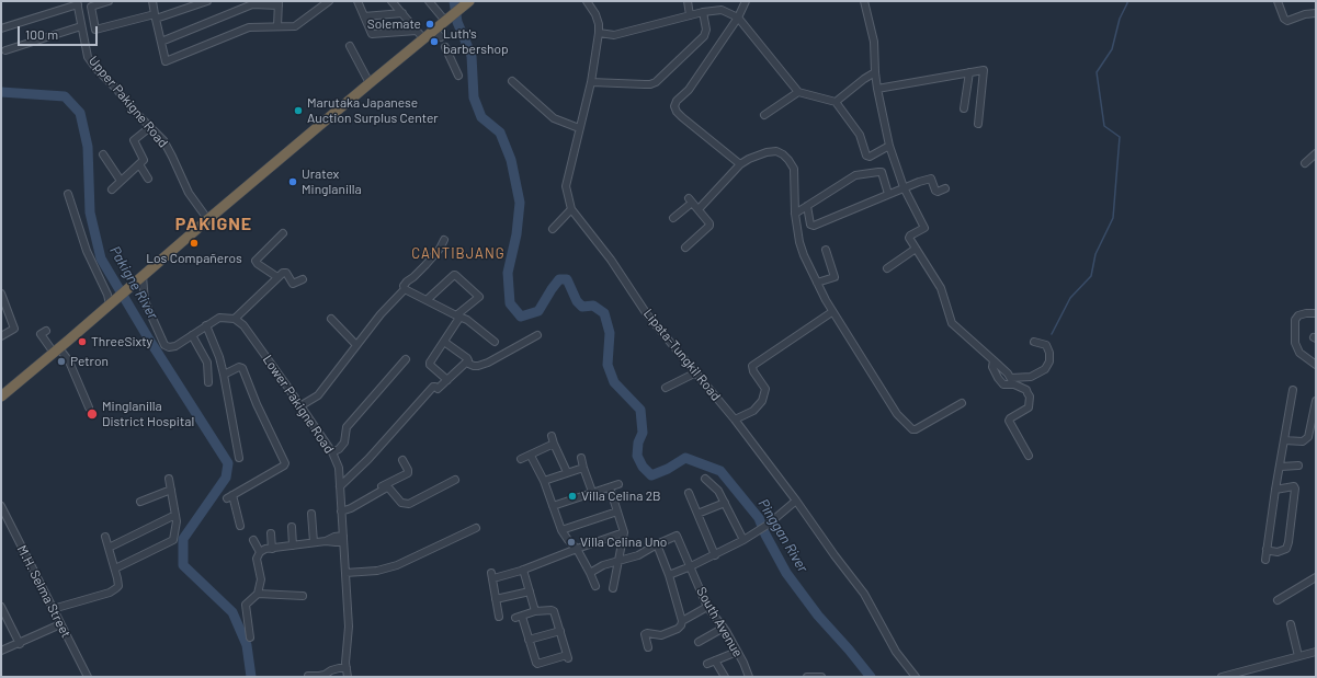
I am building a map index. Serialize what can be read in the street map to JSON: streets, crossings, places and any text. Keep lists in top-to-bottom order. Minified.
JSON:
{"streets":{"street":["Upper Pakigne Road","Lipata-Tungkil Road","Lower Pakigne Road","M.H. Selma Street","South Avenue"]},"districts":["PAKIGNE","CANTIBJANG"],"water":["Pakigne River","Pinggan River"],"places":["Solemate","Luth's barbershop","Marutaka Japanese Auction Surplus Center","Uratex Minglanilla","Los Compañeros","ThreeSixty","Petron","Minglanilla District Hospital","Villa Celina 2B","Villa Celina Uno"],"scale_bar":"100 m"}
